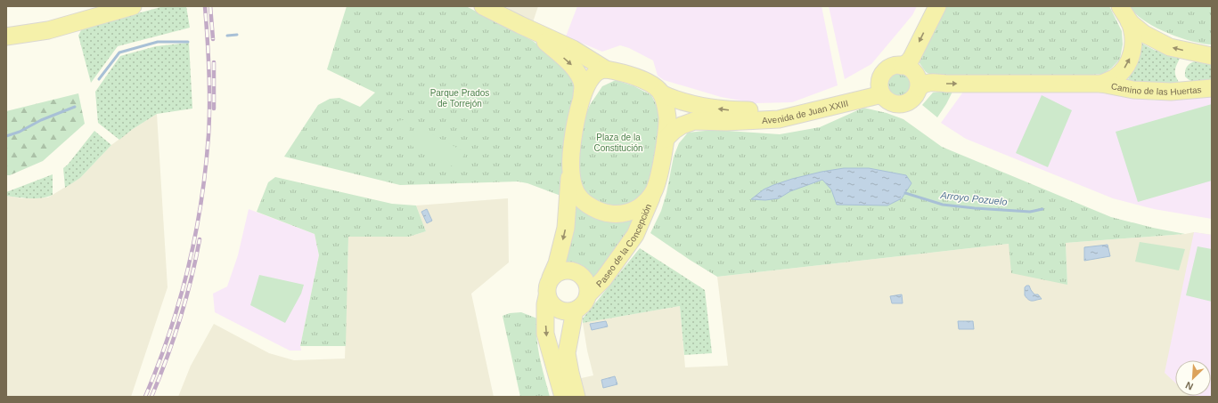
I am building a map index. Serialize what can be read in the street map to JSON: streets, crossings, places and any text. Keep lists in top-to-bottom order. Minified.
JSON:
{"streets":{"main road":["Camino de las Huertas","Avenida de Juan XXIII","Paseo de la Concepción"]},"crossings":[["Camino de las Huertas","Avenida de Juan XXIII"],["Avenida de Juan XXIII","Paseo de la Concepción"]],"water":["Arroyo Pozuelo"],"parks":["Parque Prados de Torrejón","Plaza de la Constitución"],"north":"bottom left"}
